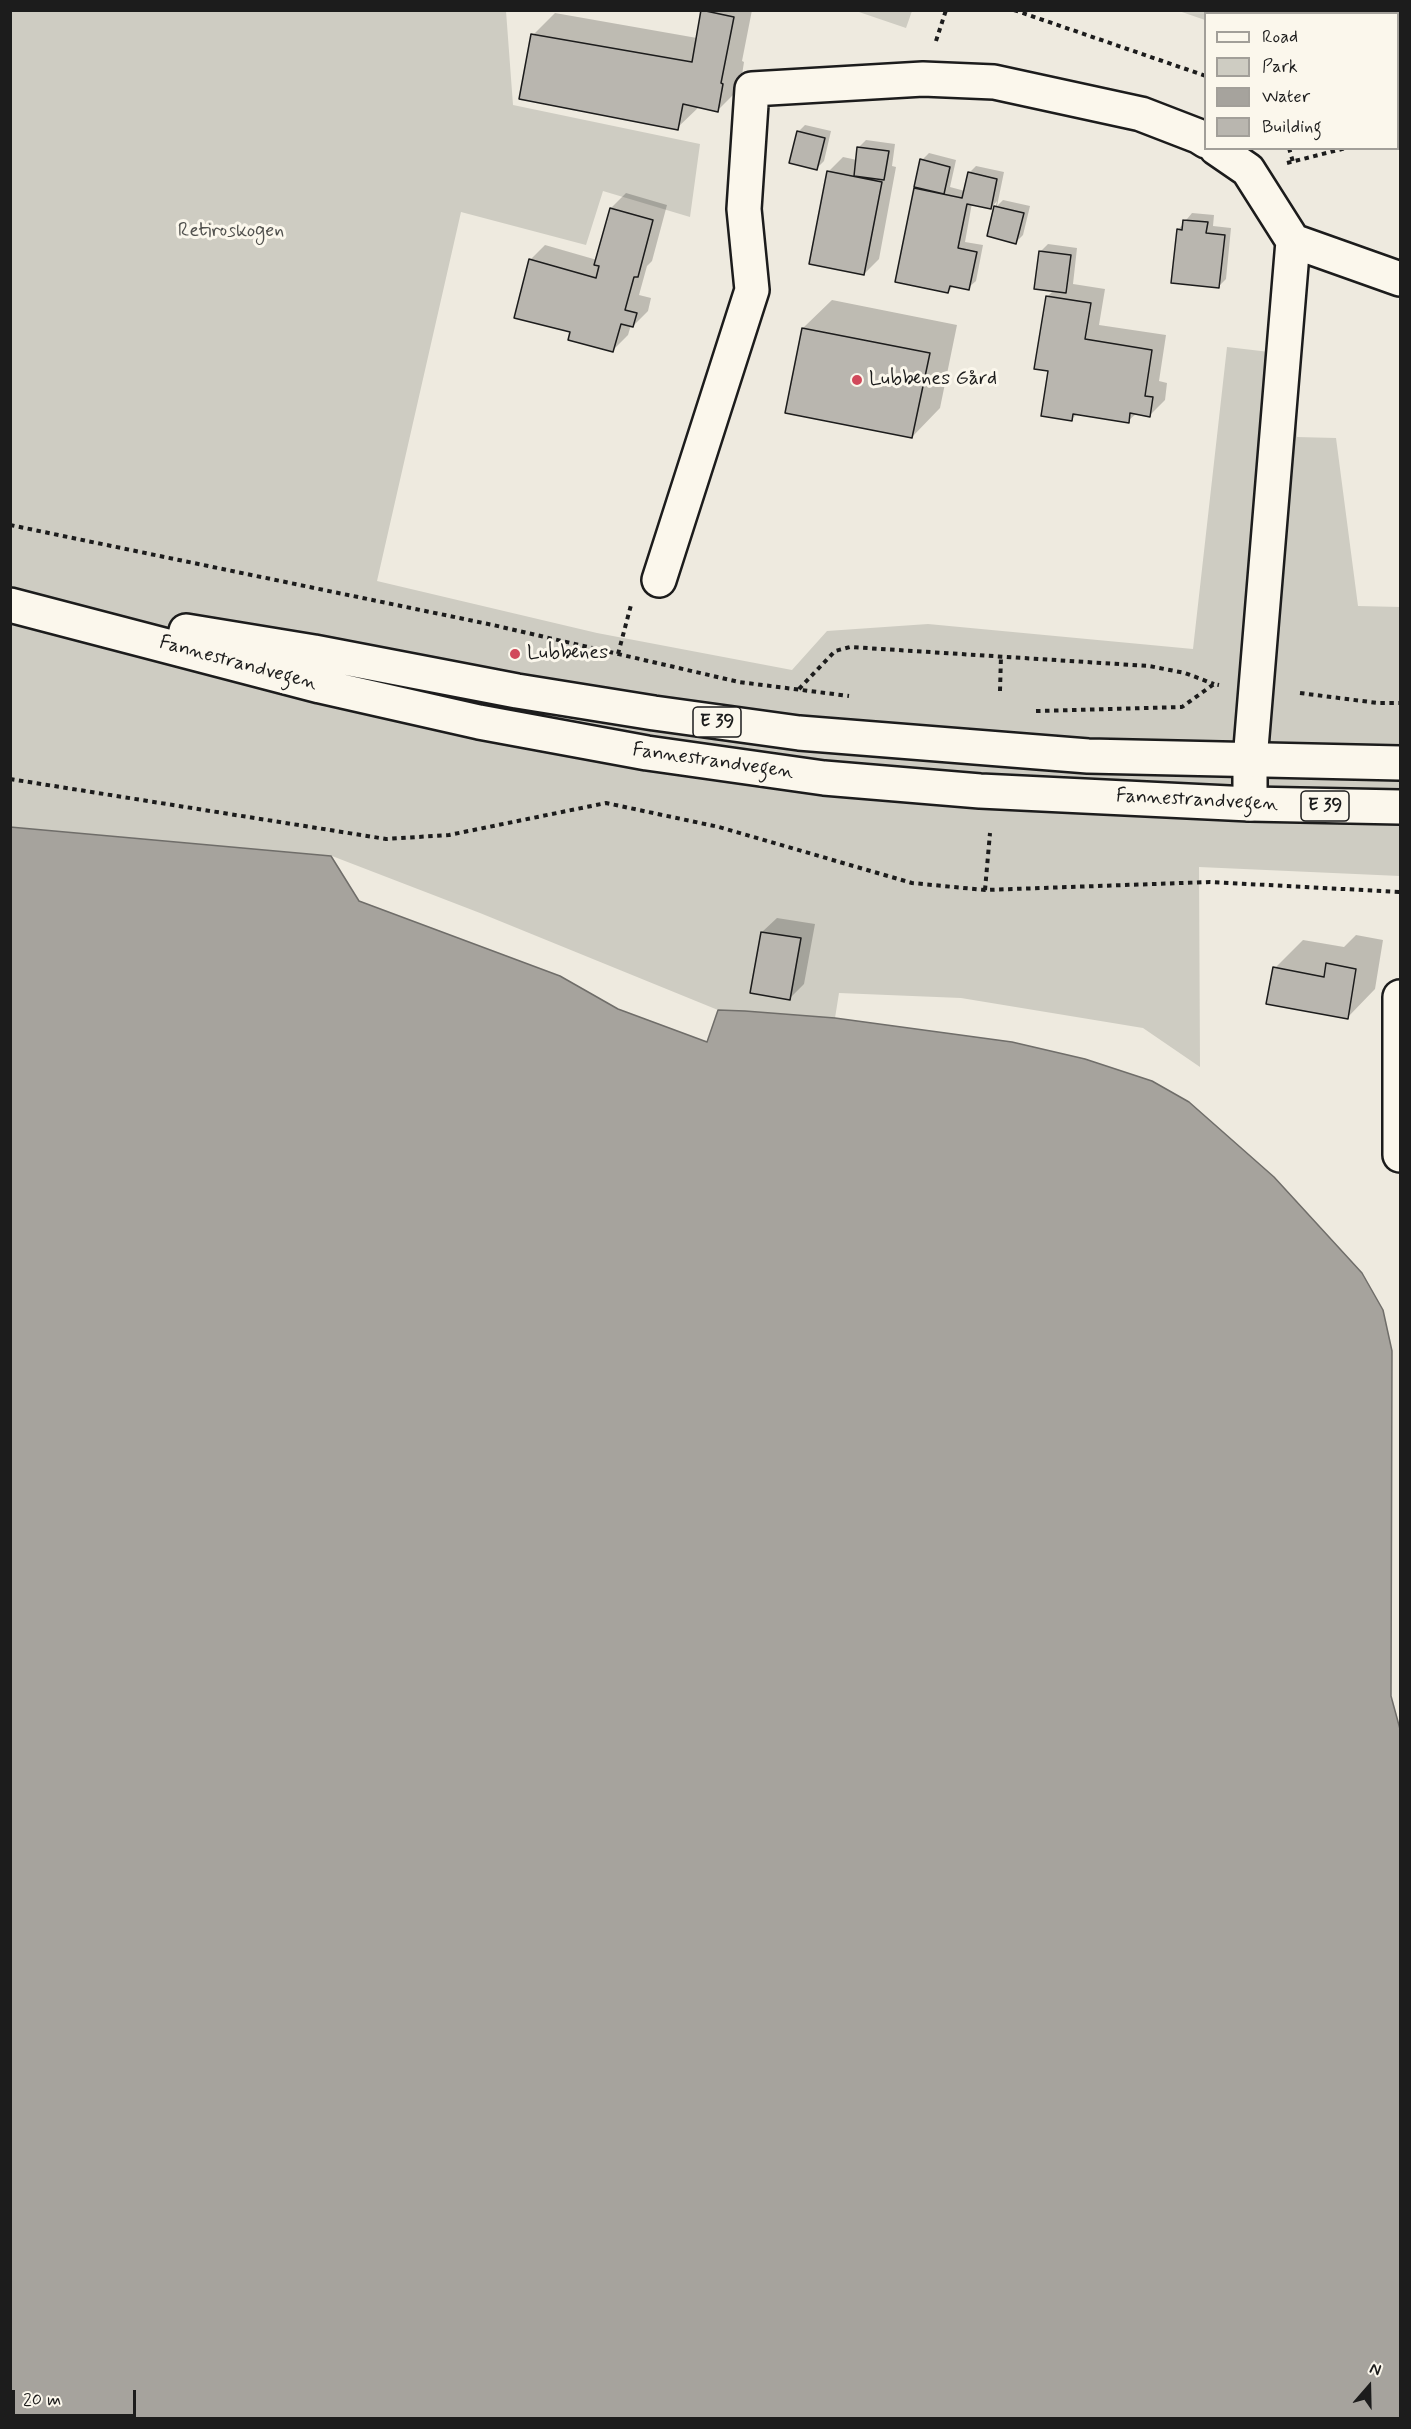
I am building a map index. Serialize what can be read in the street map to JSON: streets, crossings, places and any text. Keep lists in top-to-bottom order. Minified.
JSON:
{"streets":{"main road":["Fannestrandvegen","E 39"]},"parks":["Retiroskogen"],"places":["Lubbenes Gård","Lubbenes"],"legend":["Road","Park","Water","Building"],"scale_bar":"20 m","north":"top"}
